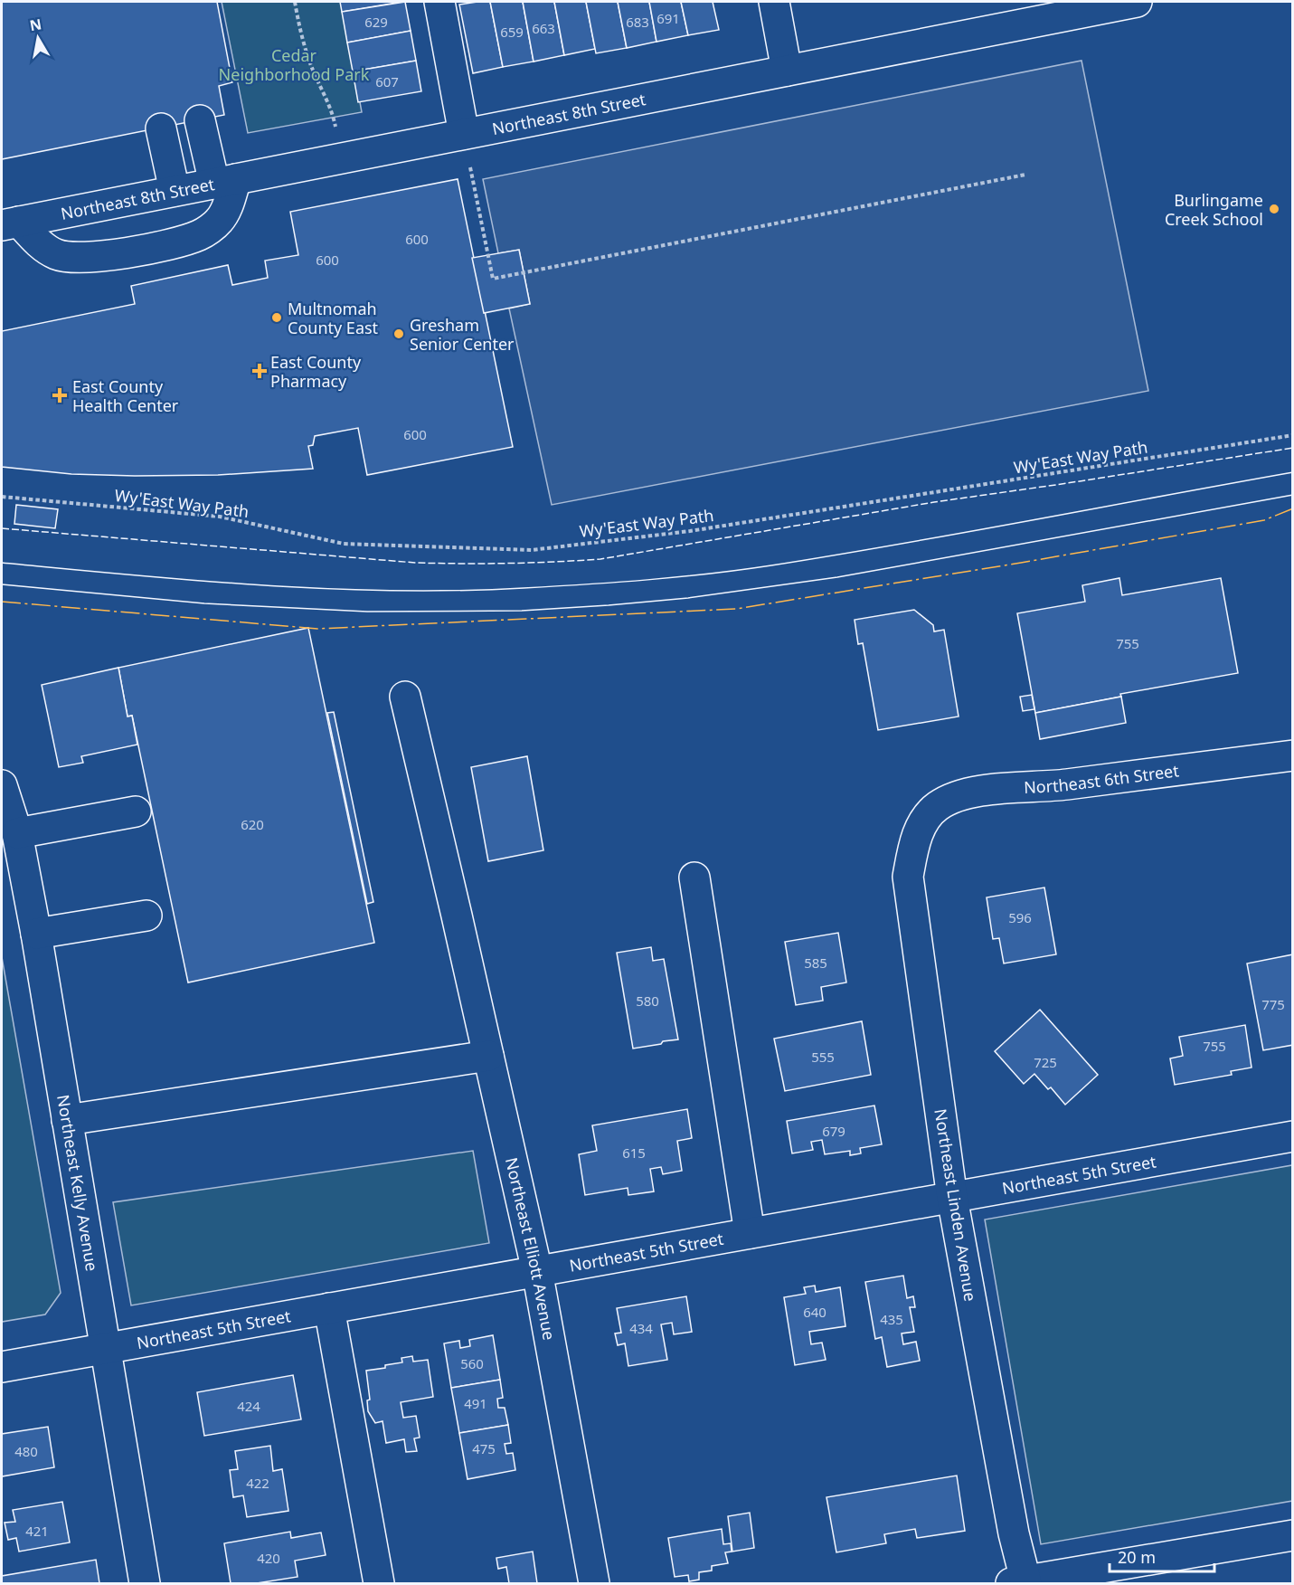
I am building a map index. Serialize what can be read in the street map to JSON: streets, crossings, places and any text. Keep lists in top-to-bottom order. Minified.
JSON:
{"streets":{"street":["Northeast 8th Street","Northeast 6th Street","Northeast 5th Street","Northeast Kelly Avenue","Northeast Linden Avenue","Northeast Elliott Avenue"],"path":["Wy'East Way Path"]},"crossings":[["Northeast 6th Street","Northeast Linden Avenue"],["Northeast 5th Street","Northeast Kelly Avenue"],["Northeast 5th Street","Northeast Linden Avenue"],["Northeast 5th Street","Northeast Elliott Avenue"]],"parks":["Cedar Neighborhood Park"],"places":{"other":["Burlingame Creek School","Multnomah County East","Gresham Senior Center"],"health":["East County Pharmacy","East County Health Center"]},"house_numbers":["691","629","683","663","659","607","600","600","600","755","620","596","585","580","775","755","555","725","679","615","640","435","434","560","491","424","475","480","422","421","420"],"scale_bar":"20 m","north":"top"}
